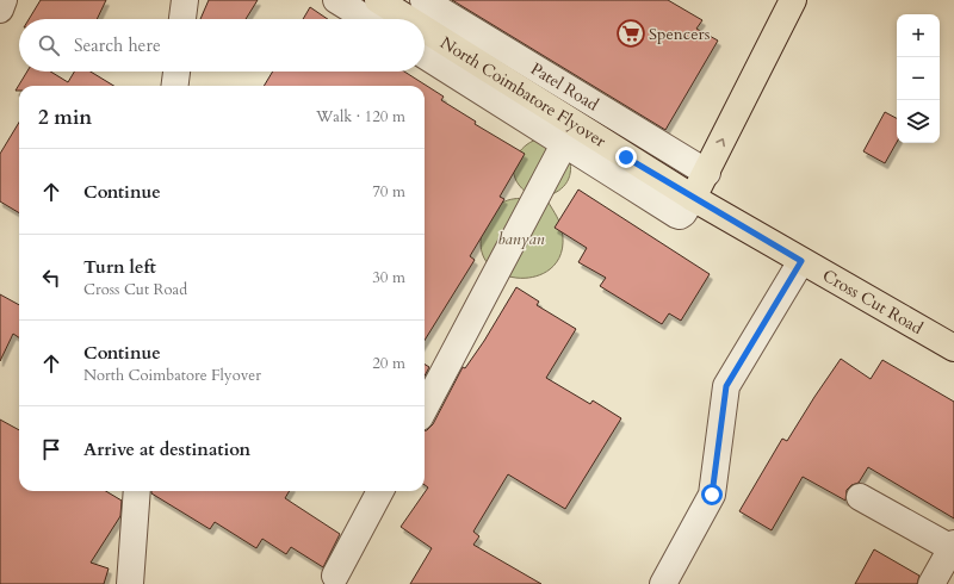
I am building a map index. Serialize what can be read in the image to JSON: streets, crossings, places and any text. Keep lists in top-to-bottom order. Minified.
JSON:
{"streets":{"main road":["North Coimbatore Flyover","Cross Cut Road"],"street":["Patel Road"]},"crossings":[["North Coimbatore Flyover","Cross Cut Road"]],"parks":["banyan"],"places":{"supermarket":["Spencers"]},"page":{"map_buttons":["+","−"],"search":"Search here","heading":["2 min","Walk · 120 m"],"list":[["Continue","70 m"],["Turn left","Cross Cut Road","30 m"],["Continue","North Coimbatore Flyover","20 m"],"Arrive at destination"]}}
